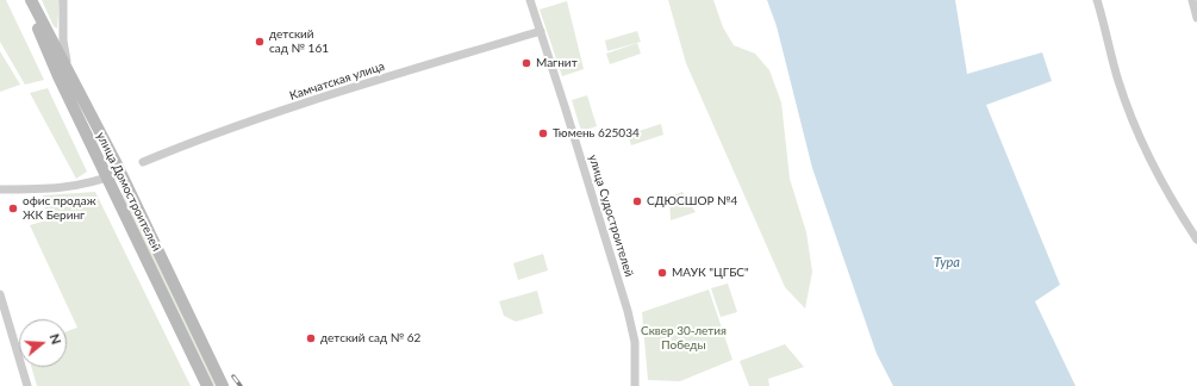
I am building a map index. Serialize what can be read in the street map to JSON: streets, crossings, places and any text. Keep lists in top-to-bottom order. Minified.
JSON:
{"streets":{"main road":["улица Домостроителей"],"street":["Камчатская улица","улица Судостроителей"]},"crossings":[["Камчатская улица","улица Судостроителей"]],"water":["Тура"],"parks":["Сквер 30-летия Победы"],"places":["детский сад № 161","Магнит","Тюмень 625034","СДЮСШОР №4","офис продаж ЖК Беринг","МАУК \"ЦГБС\"","детский сад № 62"],"north":"right"}
